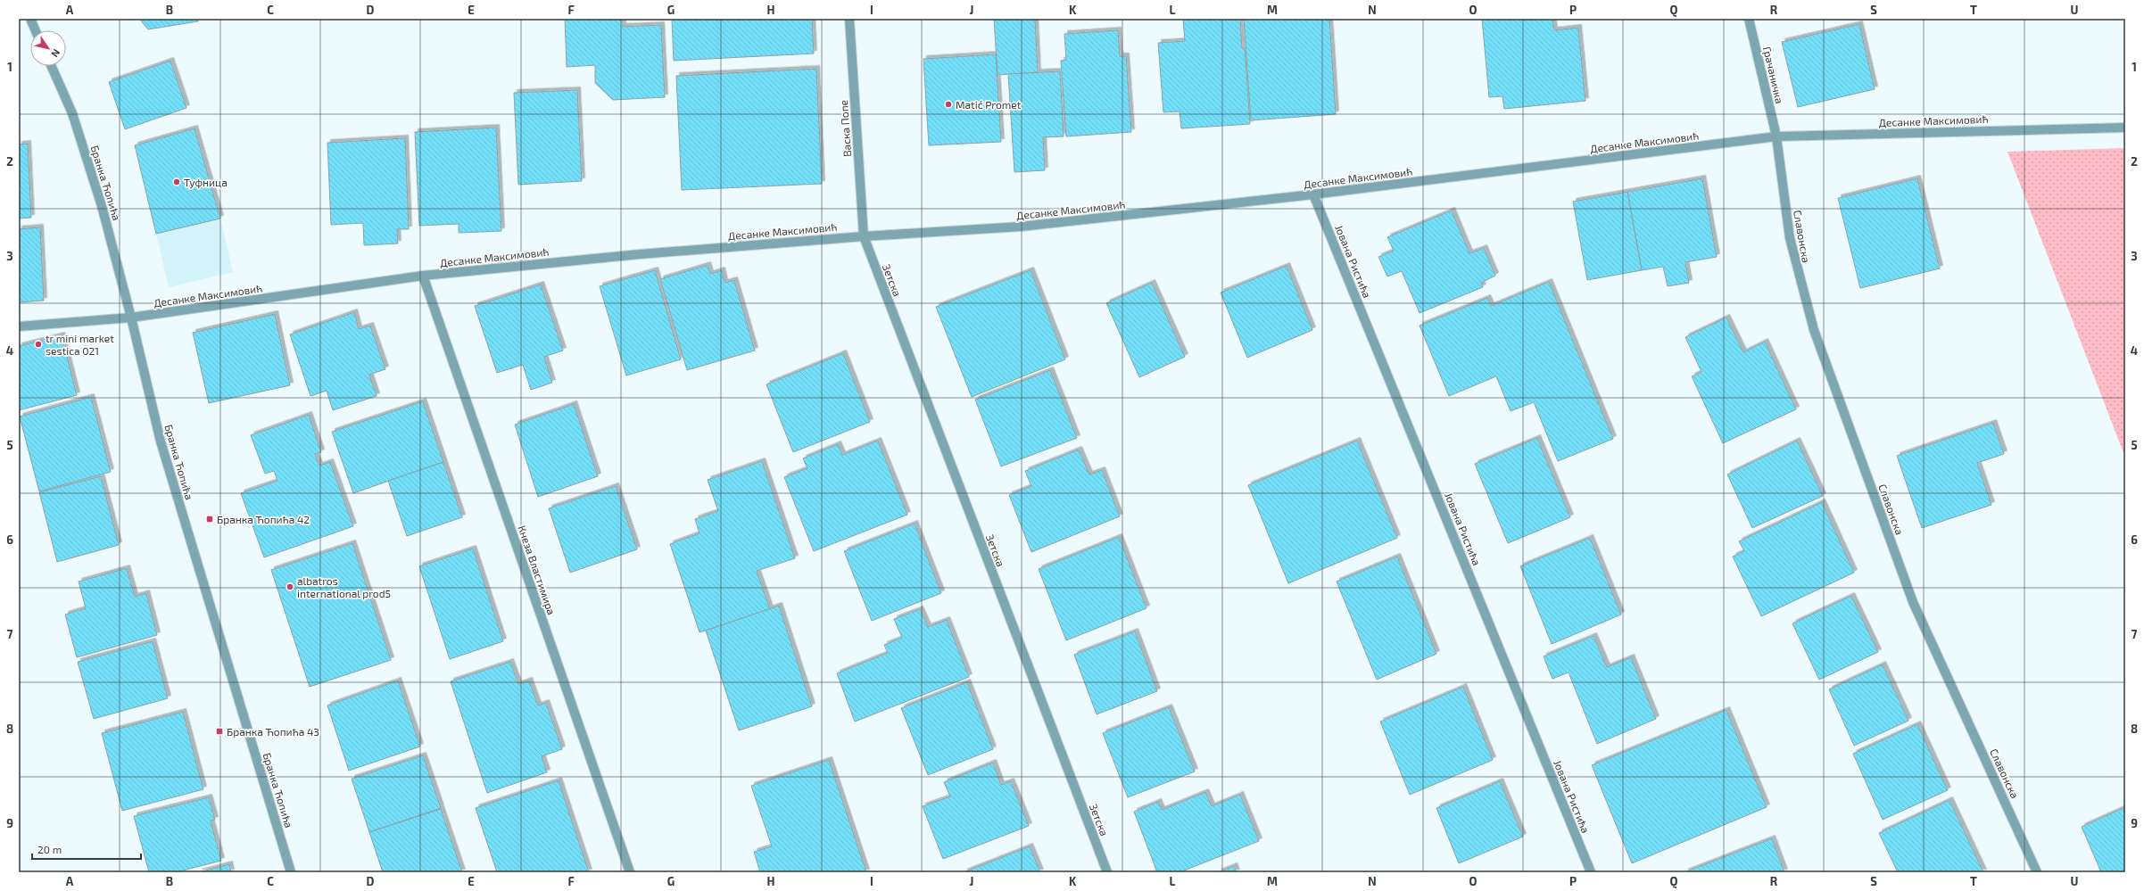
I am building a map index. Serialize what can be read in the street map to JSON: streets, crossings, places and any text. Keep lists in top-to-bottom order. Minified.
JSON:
{"streets":{"street":["Грачаничка","Десанке Максимовић","Васка Попе","Бранка Ћопића","Славонска","Јована Ристића","Зетска","Кнеза Властимира"]},"crossings":[["Грачаничка","Десанке Максимовић"],["Грачаничка","Славонска"],["Десанке Максимовић","Васка Попе"],["Десанке Максимовић","Бранка Ћопића"],["Десанке Максимовић","Славонска"],["Десанке Максимовић","Јована Ристића"],["Десанке Максимовић","Зетска"],["Десанке Максимовић","Кнеза Властимира"],["Васка Попе","Зетска"]],"places":{"other":["Matić Promet","Туфница","tr mini market sestica 021","albatros international prod5"],"transit":["Бранка Ћопића 42","Бранка Ћопића 43"]},"scale_bar":"20 m","north":"bottom right","grid":{"columns":["A","B","C","D","E","F","G","H","I","J","K","L","M","N","O","P","Q","R","S","T","U"],"rows":["1","2","3","4","5","6","7","8","9"]}}
